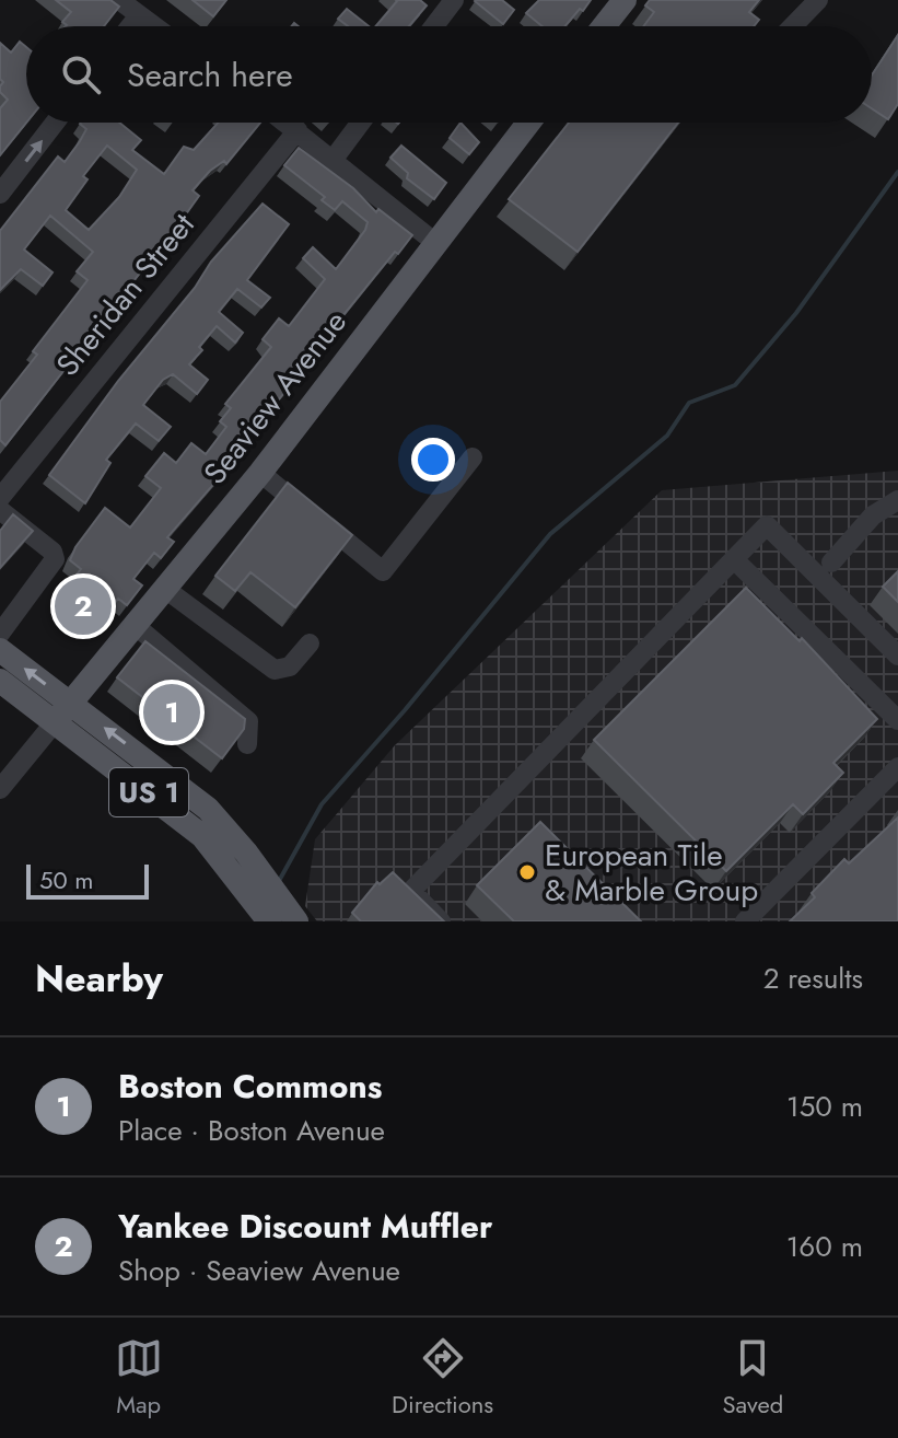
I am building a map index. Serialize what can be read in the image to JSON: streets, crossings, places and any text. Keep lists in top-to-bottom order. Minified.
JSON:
{"streets":{"main road":["Seaview Avenue","US 1"],"street":["Sheridan Street"]},"crossings":[["Seaview Avenue","US 1"]],"places":["European Tile & Marble Group"],"scale_bar":"50 m","page":{"search":"Search here","pins":["2","1"],"scale":"50 m","heading":["Nearby","2 results"],"list":[{"mark":"1","name":"Boston Commons","note":"Place · Boston Avenue","value":"150 m"},{"mark":"2","name":"Yankee Discount Muffler","note":"Shop · Seaview Avenue","value":"160 m"}],"nav":["Map","Directions","Saved"]}}
